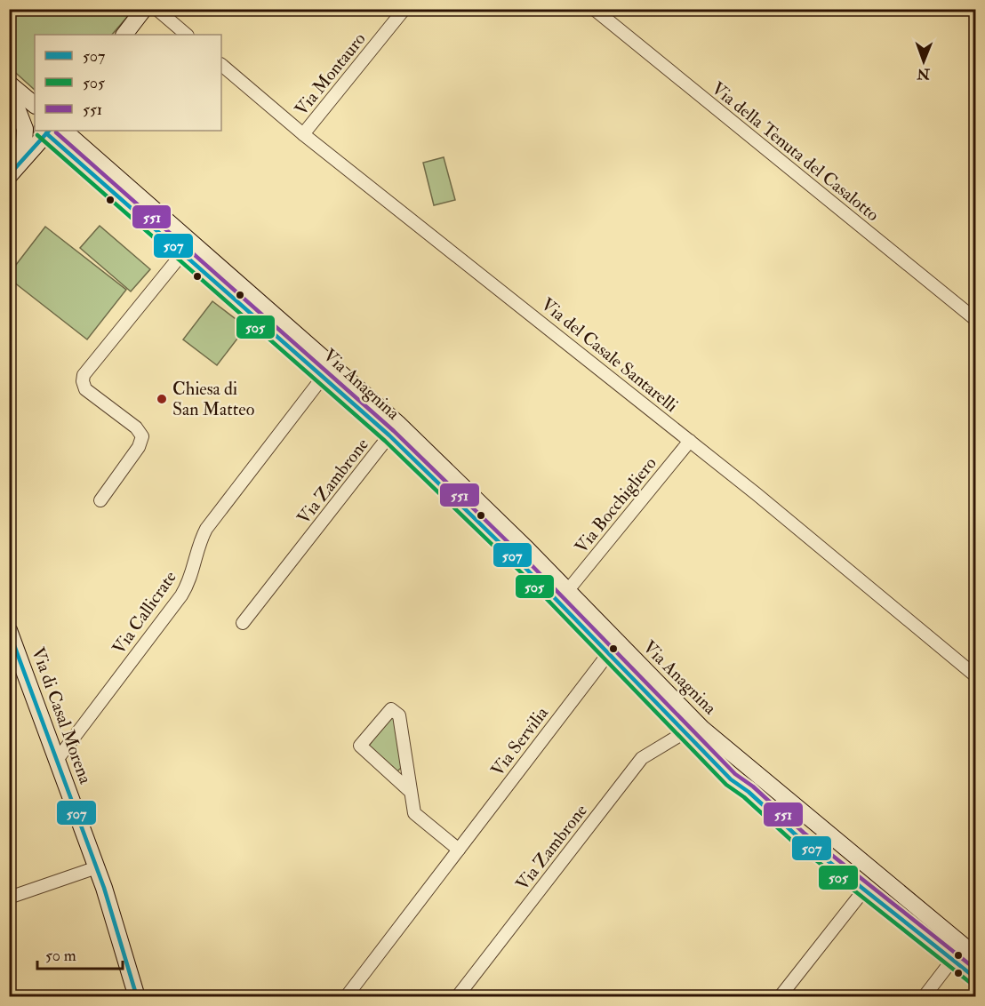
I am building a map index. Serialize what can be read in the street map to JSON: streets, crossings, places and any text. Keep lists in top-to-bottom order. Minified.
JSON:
{"streets":{"main road":["Via Anagnina","Via di Casal Morena"],"street":["Via Montauro","Via della Tenuta del Casalotto","Via del Casale Santarelli","Via Zambrone","Via Bocchigliero","Via Callicrate","Via Servilia"]},"crossings":[["Via Montauro","Via del Casale Santarelli"],["Via del Casale Santarelli","Via Bocchigliero"],["Via Anagnina","Via Zambrone"],["Via Anagnina","Via Bocchigliero"],["Via Anagnina","Via Callicrate"],["Via Anagnina","Via Servilia"],["Via Callicrate","Via di Casal Morena"]],"places":["Chiesa di San Matteo"],"lines":["transit line 507","transit line 551","transit line 505"],"legend":["507","505","551"],"scale_bar":"50 m","north":"bottom"}
